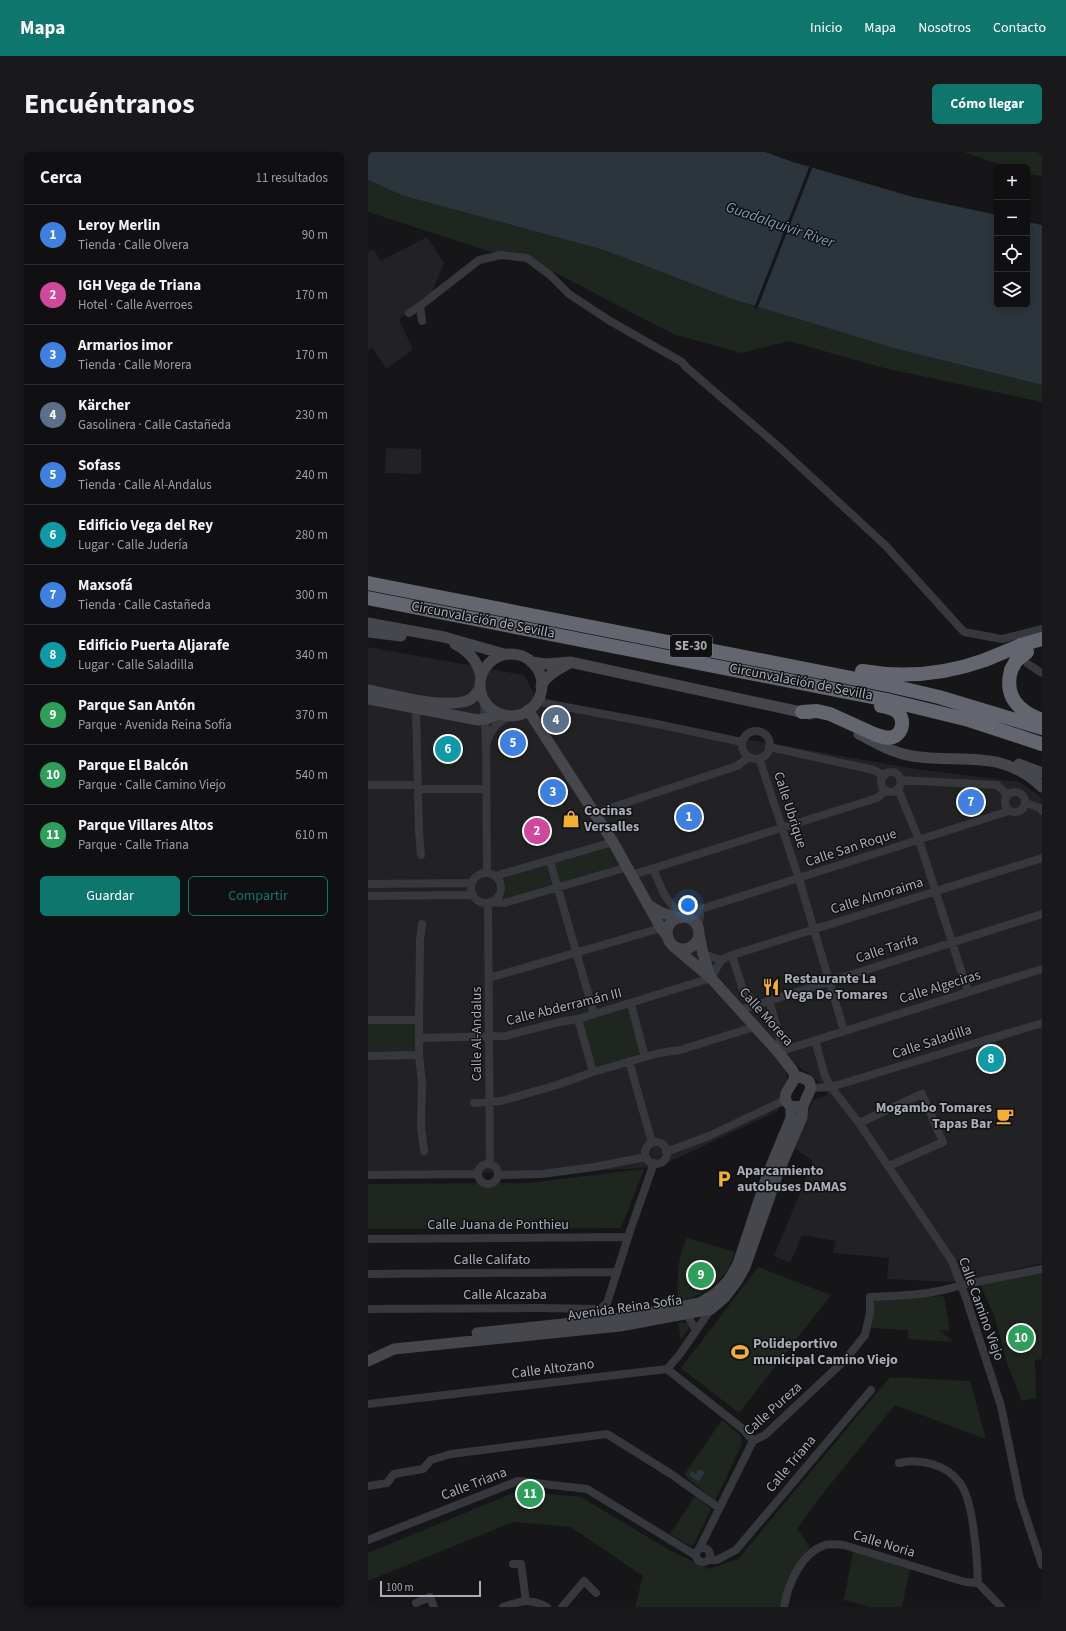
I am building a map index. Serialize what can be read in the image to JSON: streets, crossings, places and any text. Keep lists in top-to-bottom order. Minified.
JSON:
{"streets":{"highway":["Circunvalación de Sevilla","SE-30"],"street":["Calle Ubrique","Calle San Roque","Calle Almoraima","Calle Tarifa","Calle Algeciras","Calle Abderramán III","Calle Morera","Calle Al-Andalus","Calle Saladilla","Calle Juana de Ponthieu","Calle Califato","Calle Alcazaba","Avenida Reina Sofía","Calle Camino Viejo","Calle Altozano","Calle Pureza","Calle Triana","Calle Noria"]},"crossings":[["Calle Ubrique","Calle San Roque"],["Calle Ubrique","Calle Almoraima"],["Calle Ubrique","Calle Tarifa"],["Calle Ubrique","Calle Algeciras"],["Calle San Roque","Calle Morera"],["Calle Tarifa","Calle Morera"],["Calle Algeciras","Calle Morera"],["Calle Algeciras","Calle Camino Viejo"],["Calle Abderramán III","Calle Morera"],["Calle Abderramán III","Calle Al-Andalus"],["Calle Morera","Avenida Reina Sofía"],["Calle Saladilla","Calle Camino Viejo"],["Calle Juana de Ponthieu","Calle Alcazaba"],["Calle Califato","Calle Alcazaba"],["Calle Camino Viejo","Calle Pureza"],["Calle Pureza","Calle Triana"]],"water":["Guadalquivir River"],"places":{"shop":["Cocinas Versalles"],"restaurant":["Restaurante La Vega De Tomares"],"cafe":["Mogambo Tomares Tapas Bar"],"parking":["Aparcamiento autobuses DAMAS"],"sports":["Polideportivo municipal Camino Viejo"]},"scale_bar":"100 m","page":{"header":"Mapa","nav":["Inicio","Mapa","Nosotros","Contacto"],"title":"Encuéntranos","buttons":["Cómo llegar",["Guardar","Compartir"]],"heading":["Cerca","11 resultados"],"map_buttons":["+","−"],"list":[{"mark":"1","name":"Leroy Merlin","note":"Tienda · Calle Olvera","value":"90 m"},{"mark":"2","name":"IGH Vega de Triana","note":"Hotel · Calle Averroes","value":"170 m"},{"mark":"3","name":"Armarios imor","note":"Tienda · Calle Morera","value":"170 m"},{"mark":"4","name":"Kärcher","note":"Gasolinera · Calle Castañeda","value":"230 m"},{"mark":"5","name":"Sofass","note":"Tienda · Calle Al-Andalus","value":"240 m"},{"mark":"6","name":"Edificio Vega del Rey","note":"Lugar · Calle Judería","value":"280 m"},{"mark":"7","name":"Maxsofá","note":"Tienda · Calle Castañeda","value":"300 m"},{"mark":"8","name":"Edificio Puerta Aljarafe","note":"Lugar · Calle Saladilla","value":"340 m"},{"mark":"9","name":"Parque San Antón","note":"Parque · Avenida Reina Sofía","value":"370 m"},{"mark":"10","name":"Parque El Balcón","note":"Parque · Calle Camino Viejo","value":"540 m"},{"mark":"11","name":"Parque Villares Altos","note":"Parque · Calle Triana","value":"610 m"}],"pins":["4","5","6","3","7","1","2","8","9","10","11"],"scale":"100 m"}}
